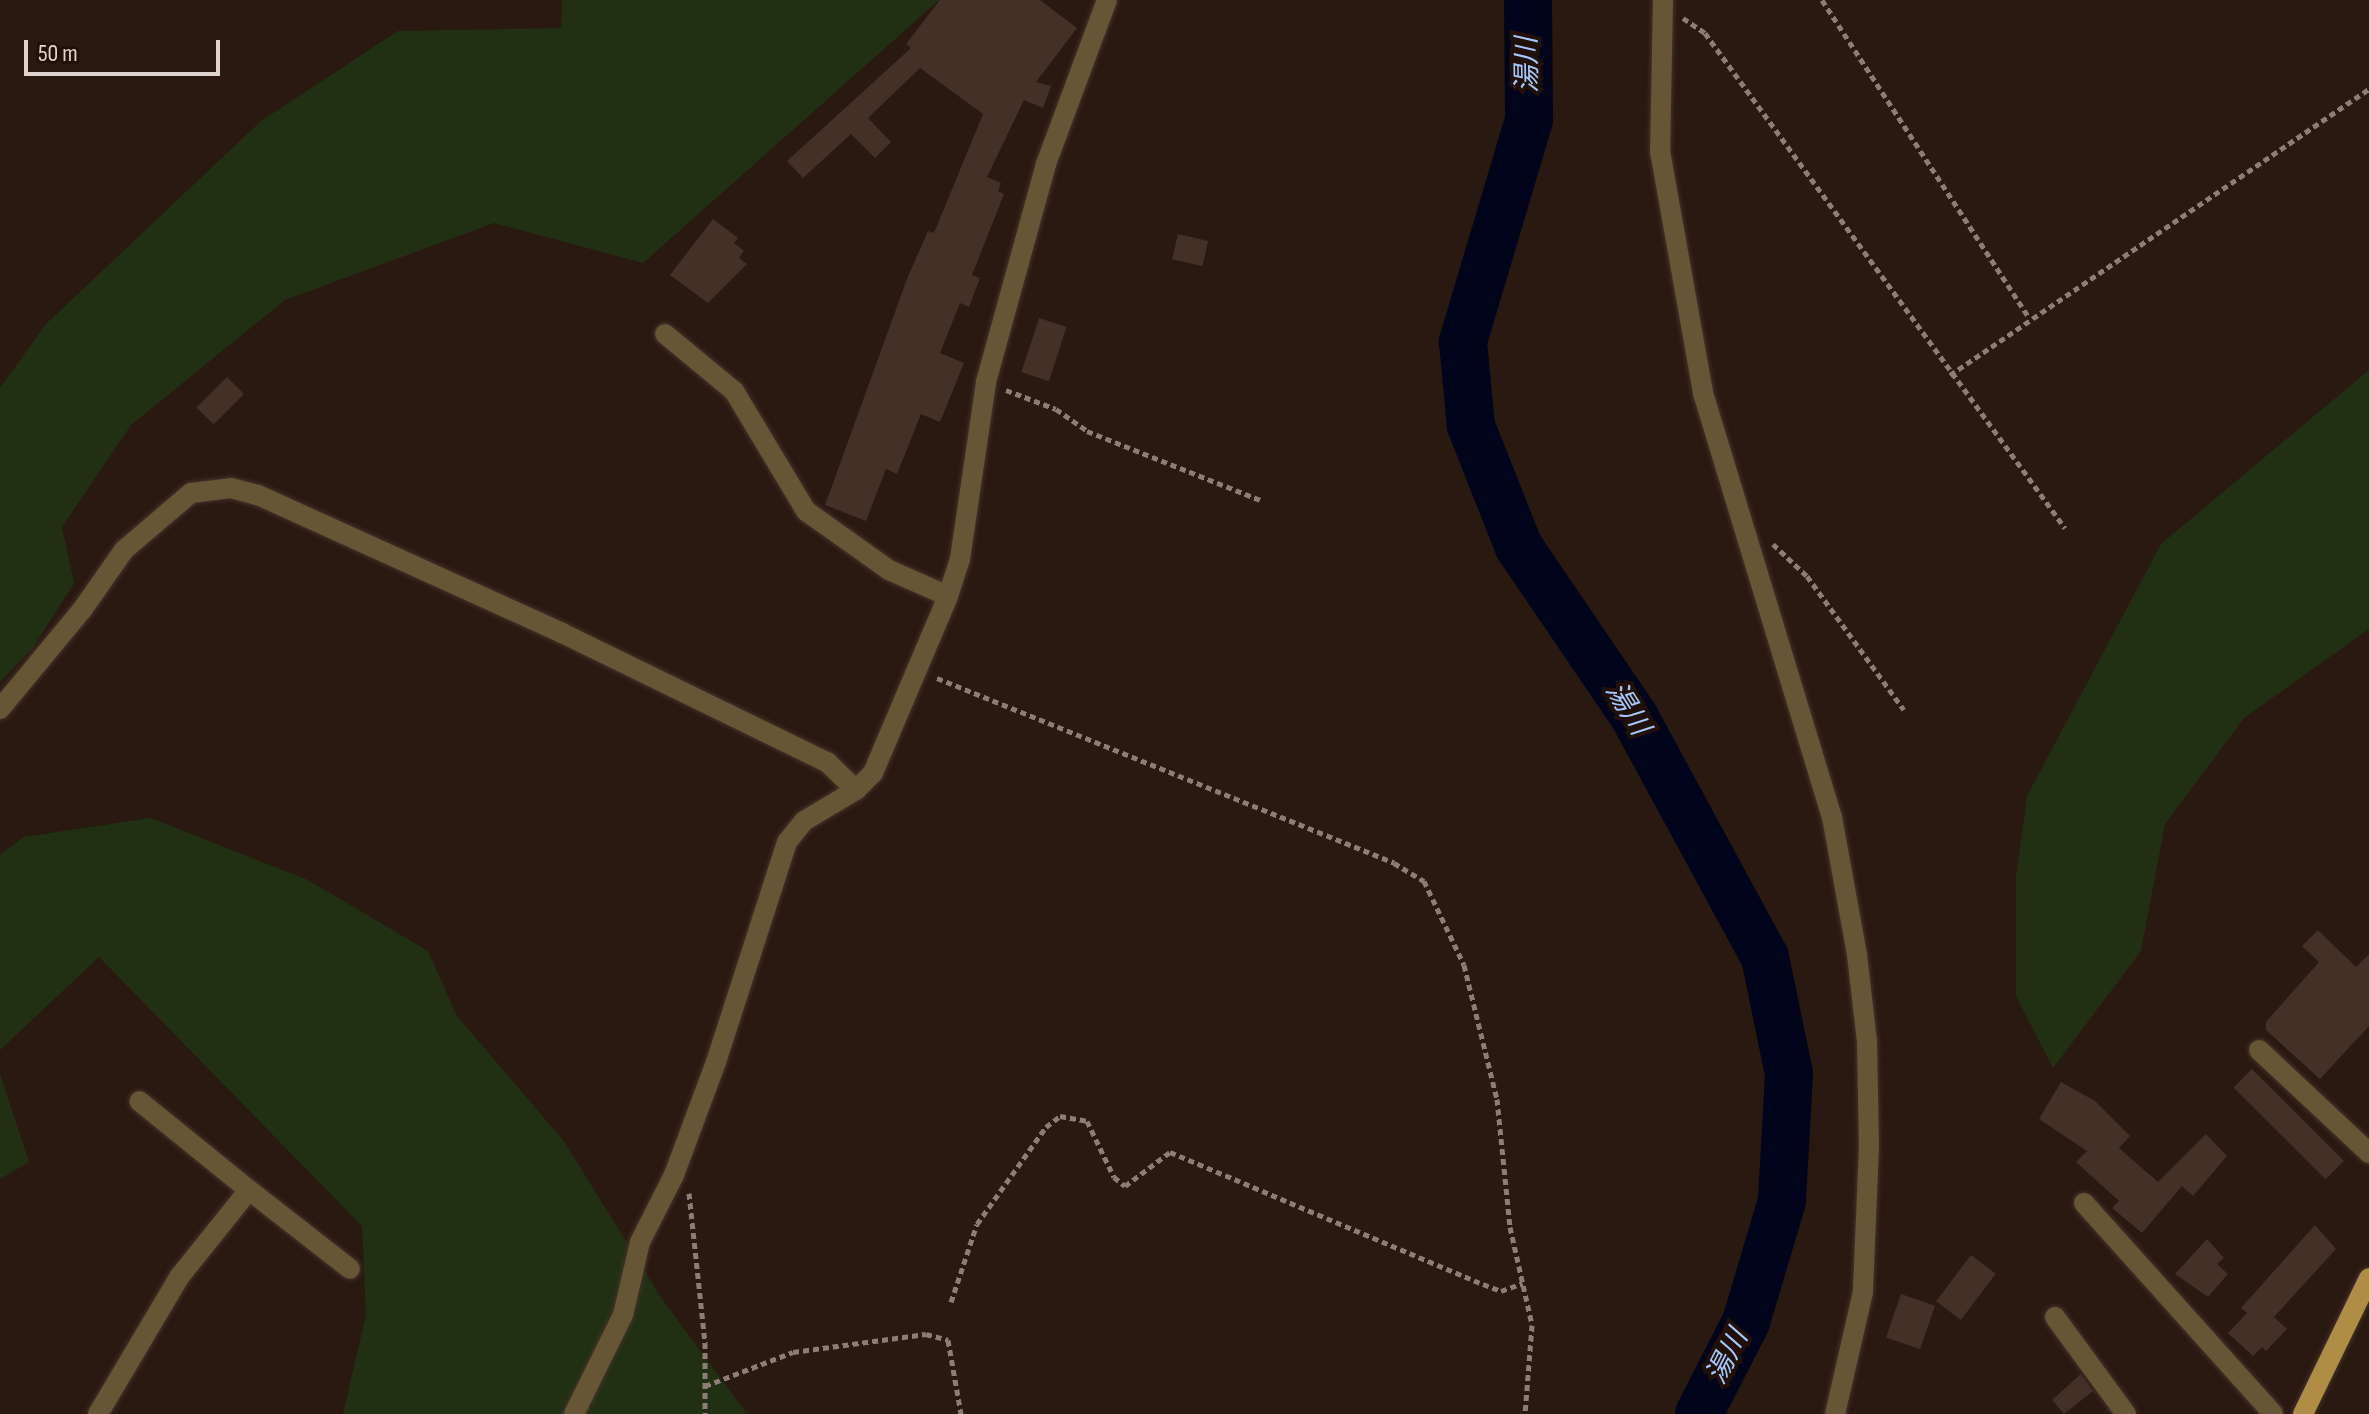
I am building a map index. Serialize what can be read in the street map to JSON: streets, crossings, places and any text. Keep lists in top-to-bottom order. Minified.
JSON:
{"water":["湯川"],"scale_bar":"50 m"}
